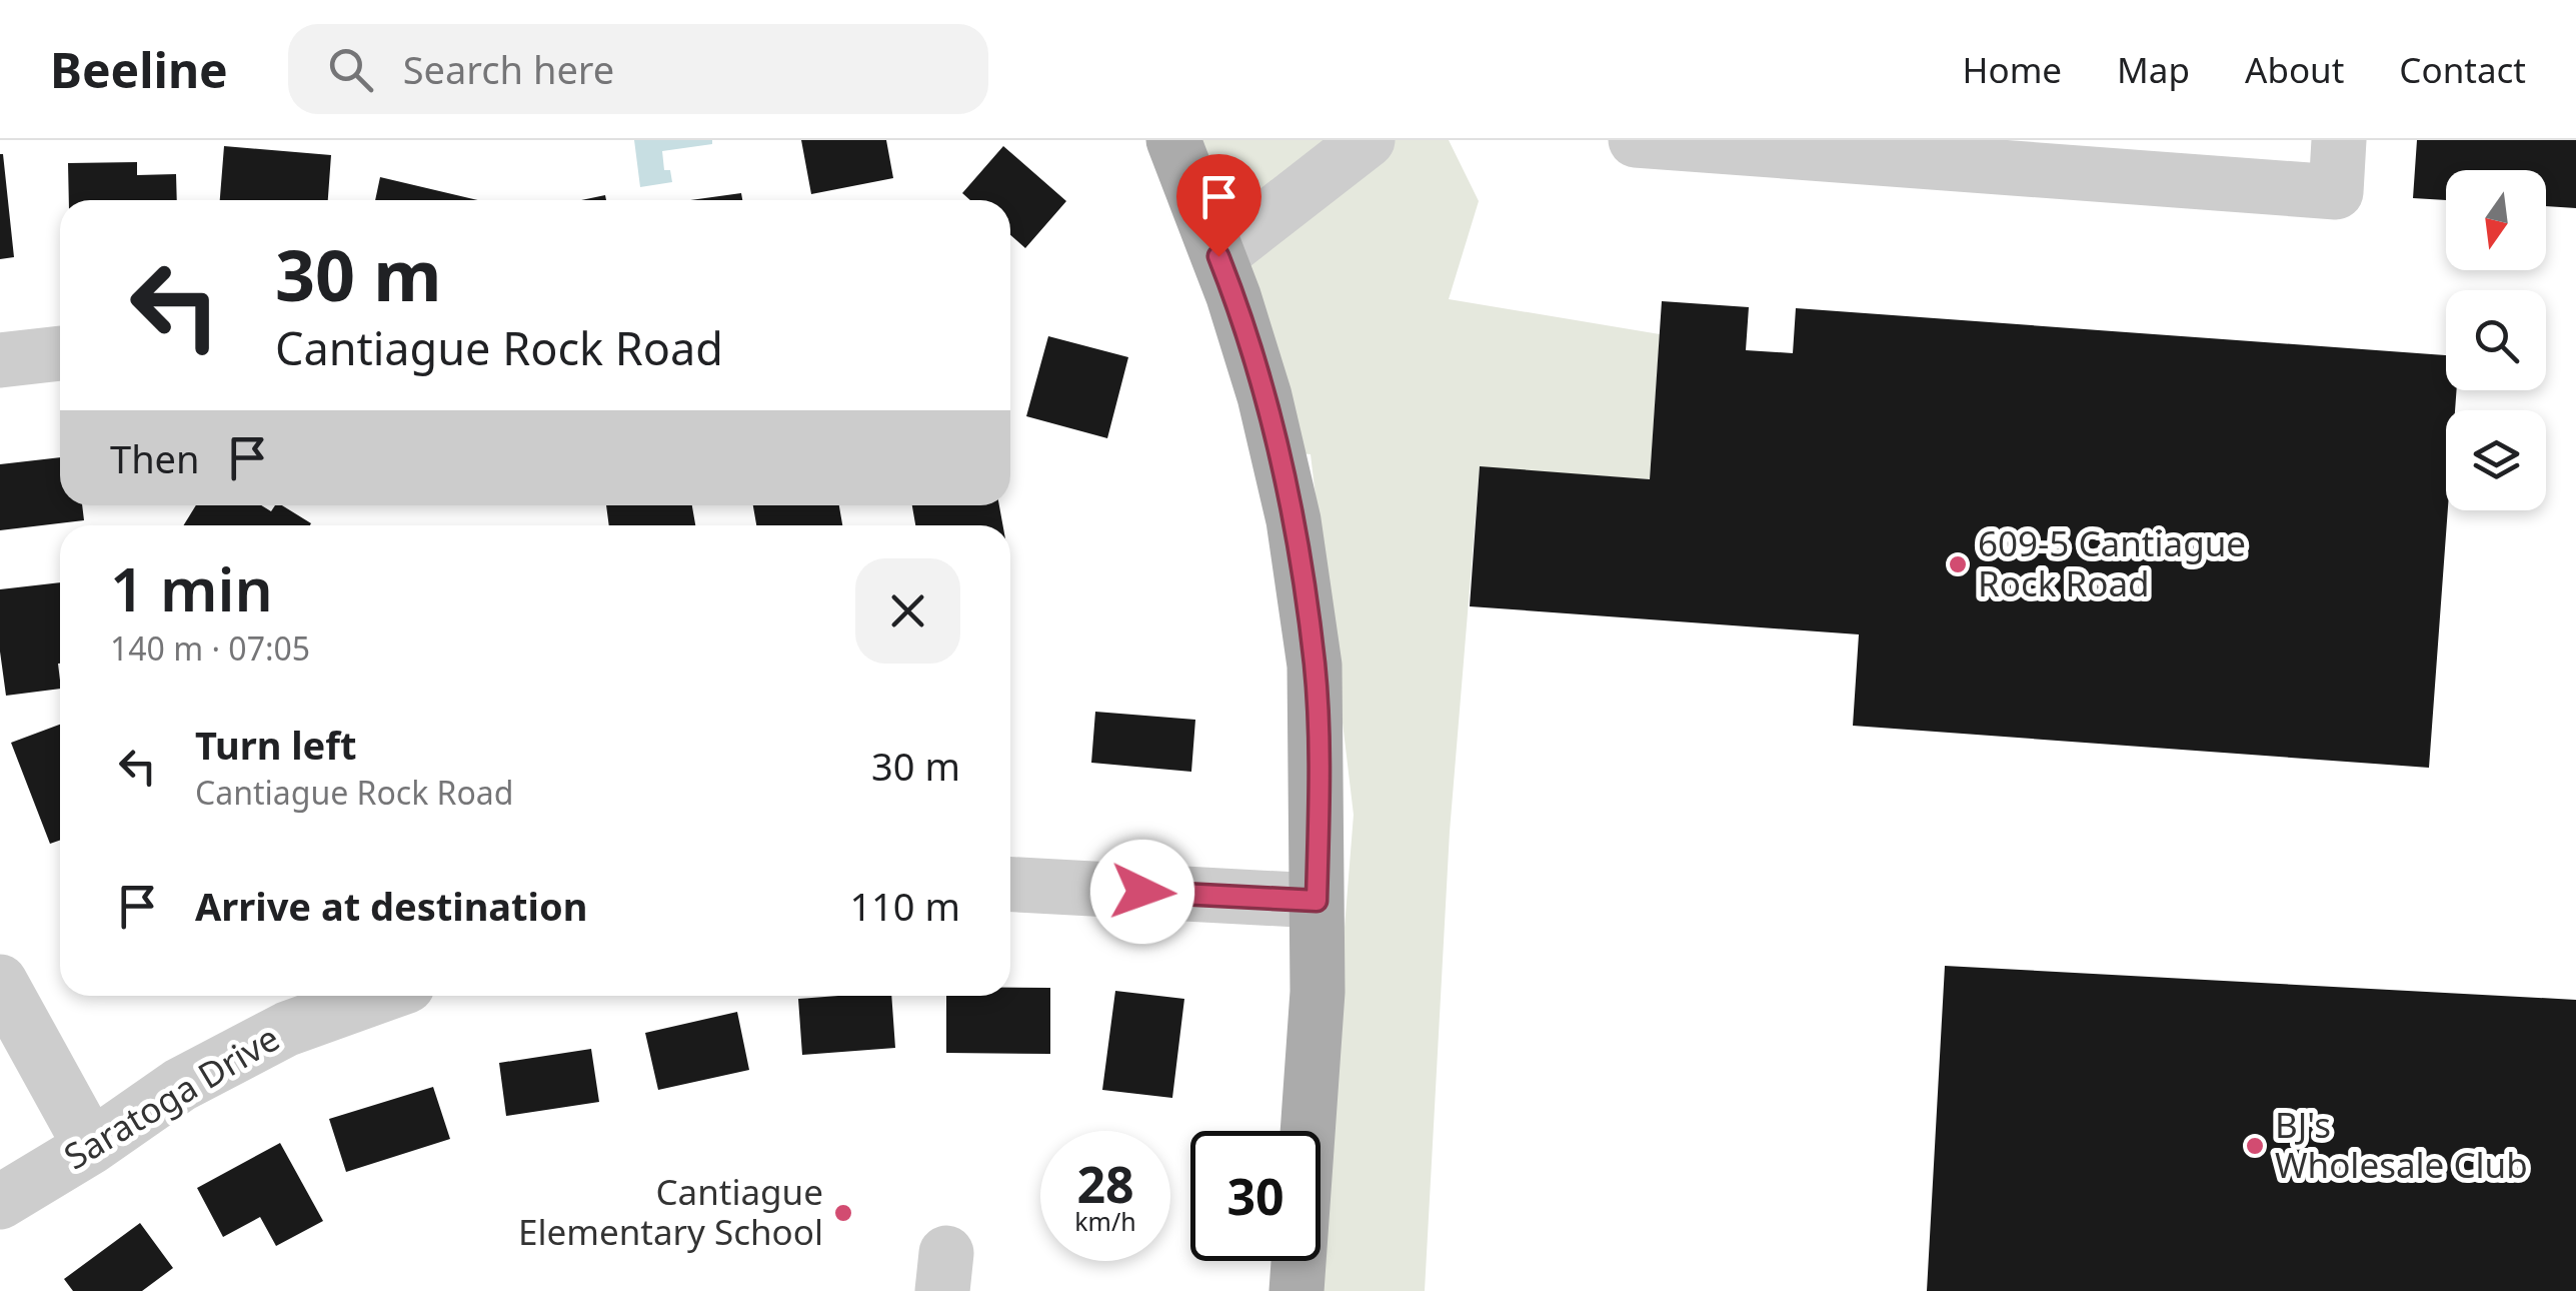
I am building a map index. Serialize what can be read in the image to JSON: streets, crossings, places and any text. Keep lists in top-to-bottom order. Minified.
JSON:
{"streets":{"street":["Saratoga Drive"]},"places":["609-5 Cantiague Rock Road","BJ's Wholesale Club","Cantiague Elementary School"],"north":"bottom","page":{"header":"Beeline","search":"Search here","nav":["Home","Map","About","Contact"],"turn":["30 m","Cantiague Rock Road"],"then":"Then","heading":["1 min","140 m · 07:05"],"list":[{"name":"Turn left","note":"Cantiague Rock Road","value":"30 m"},{"name":"Arrive at destination","value":"110 m"}],"speed":"28 km/h","limit":"30"}}
